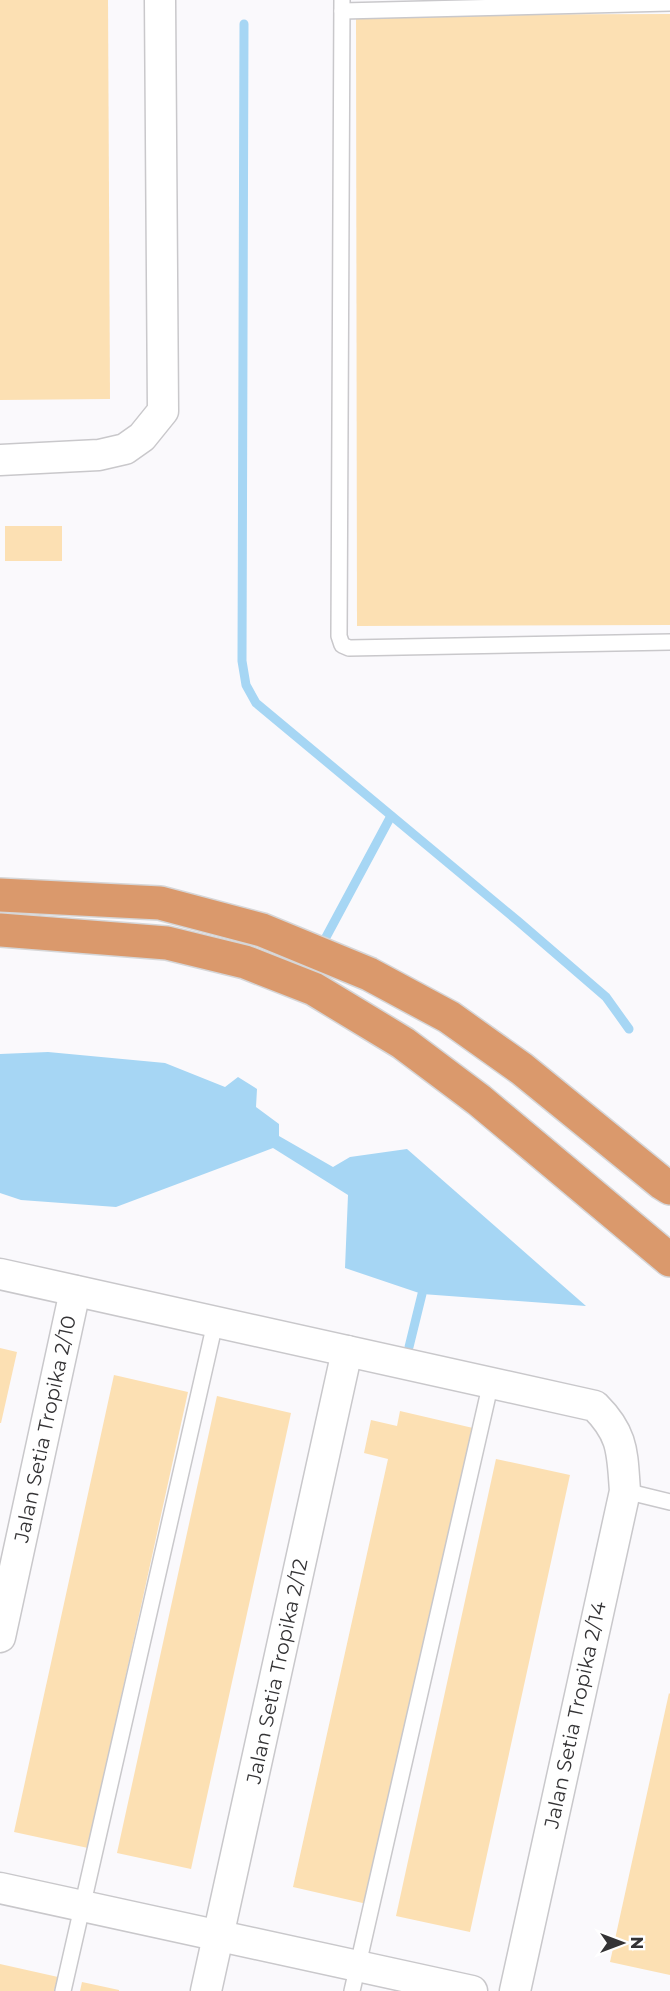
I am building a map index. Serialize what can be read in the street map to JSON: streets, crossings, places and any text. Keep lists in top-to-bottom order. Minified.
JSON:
{"streets":{"street":["Jalan Setia Tropika 2/10","Jalan Setia Tropika 2/12","Jalan Setia Tropika 2/14"]},"north":"right"}
